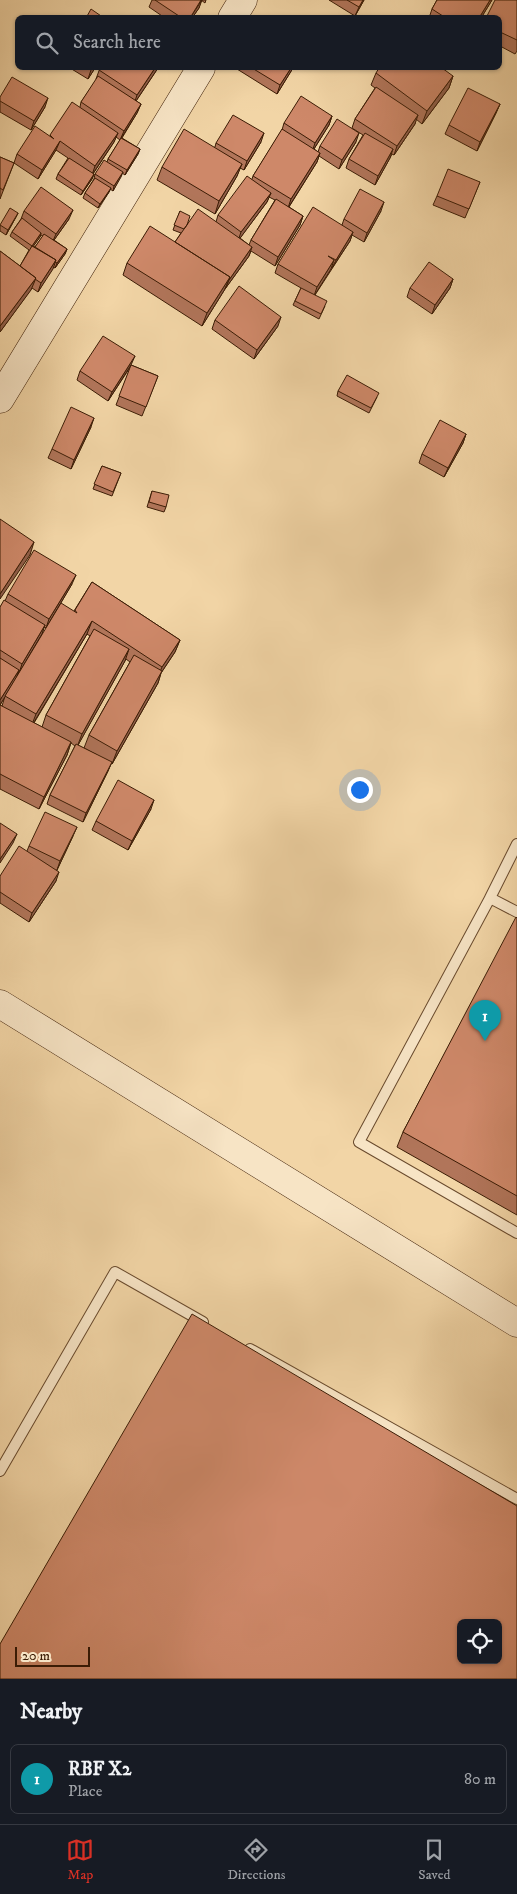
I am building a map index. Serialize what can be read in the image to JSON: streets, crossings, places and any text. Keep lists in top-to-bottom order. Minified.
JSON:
{"scale_bar":"20 m","page":{"search":"Search here","pins":"1","scale":"20 m","heading":"Nearby","list":[{"mark":"1","name":"RBF X2","note":"Place","value":"80 m"}],"nav":["Map","Directions","Saved"]}}
